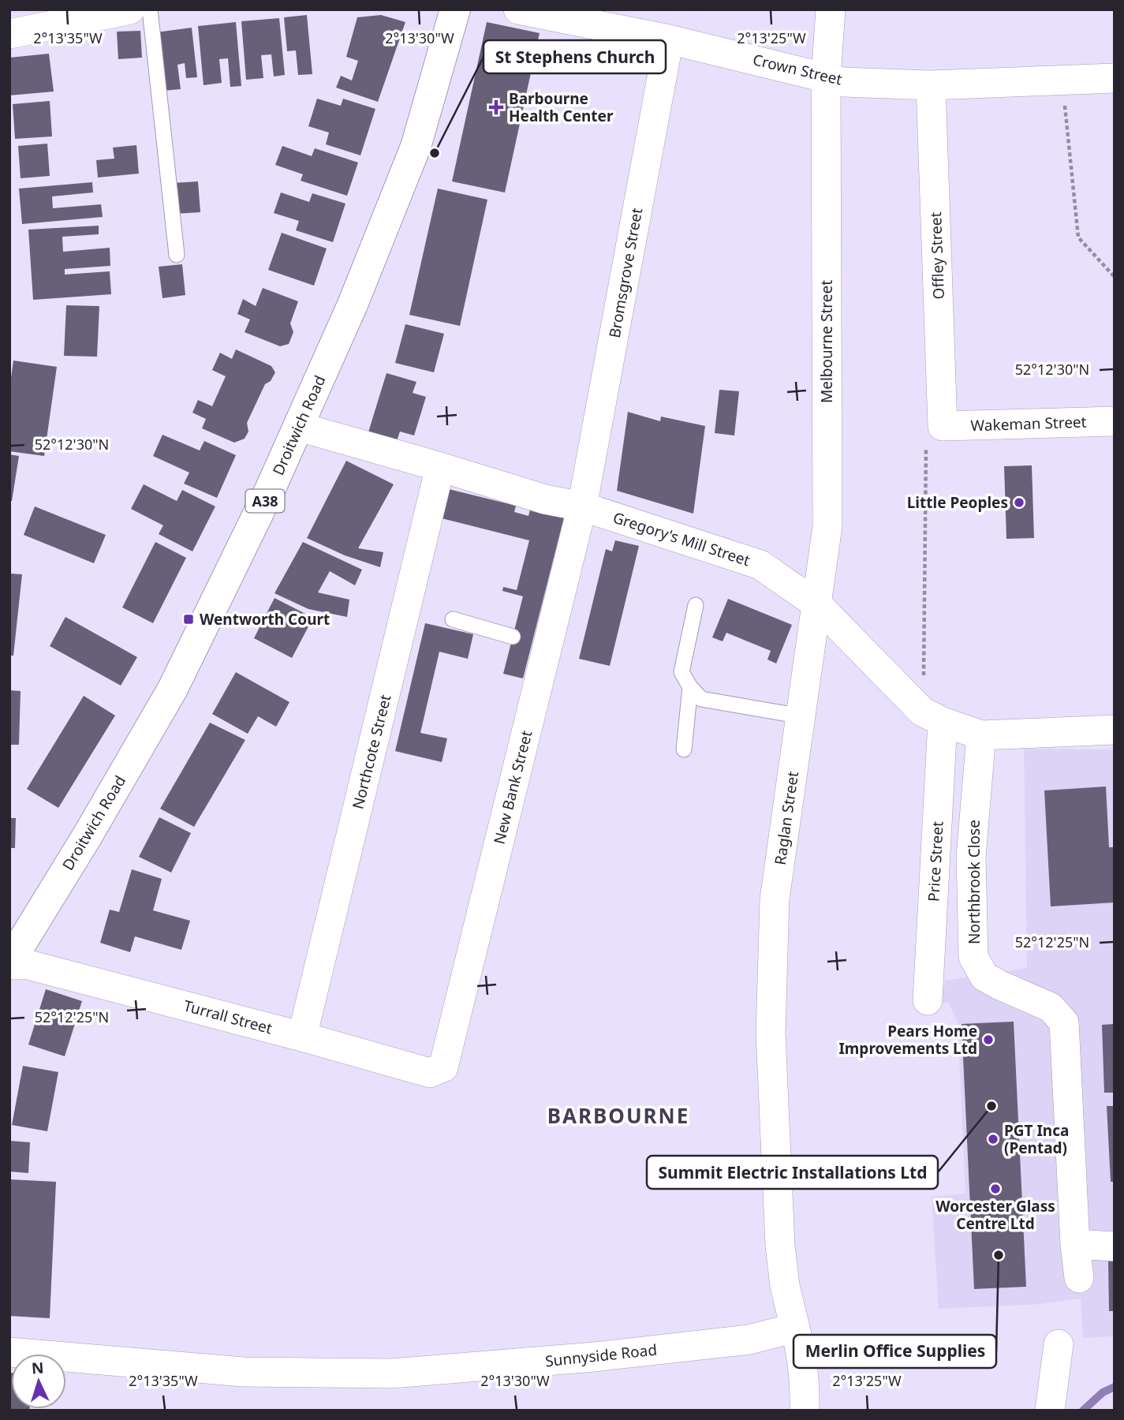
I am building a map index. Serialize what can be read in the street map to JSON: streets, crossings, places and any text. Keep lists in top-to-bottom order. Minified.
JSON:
{"streets":{"main road":["Droitwich Road","A38"],"street":["Crown Street","Offley Street","Bromsgrove Street","Melbourne Street","Wakeman Street","Gregory's Mill Street","Northcote Street","New Bank Street","Raglan Street","Price Street","Northbrook Close","Turrall Street","Sunnyside Road"]},"crossings":[["Crown Street","Offley Street"],["Crown Street","Bromsgrove Street"],["Crown Street","Melbourne Street"],["Offley Street","Wakeman Street"],["Bromsgrove Street","Gregory's Mill Street"],["Bromsgrove Street","New Bank Street"],["Melbourne Street","Gregory's Mill Street"],["Melbourne Street","Raglan Street"],["Droitwich Road","Gregory's Mill Street"],["Droitwich Road","Turrall Street"],["Gregory's Mill Street","Northcote Street"],["Gregory's Mill Street","New Bank Street"],["Gregory's Mill Street","Raglan Street"],["Gregory's Mill Street","Price Street"],["Gregory's Mill Street","Northbrook Close"],["Northcote Street","Turrall Street"],["New Bank Street","Turrall Street"],["Raglan Street","Sunnyside Road"]],"districts":["BARBOURNE"],"places":{"health":["Barbourne Health Center"],"other":["St Stephens Church","Little Peoples","Pears Home Improvements Ltd","Summit Electric Installations Ltd","PGT Inca (Pentad)","Worcester Glass Centre Ltd","Merlin Office Supplies"],"transit":["Wentworth Court"]},"north":"top","coordinates":["2°13'35\"W","2°13'30\"W","2°13'25\"W","52°12'30\"N","52°12'25\"N"]}
